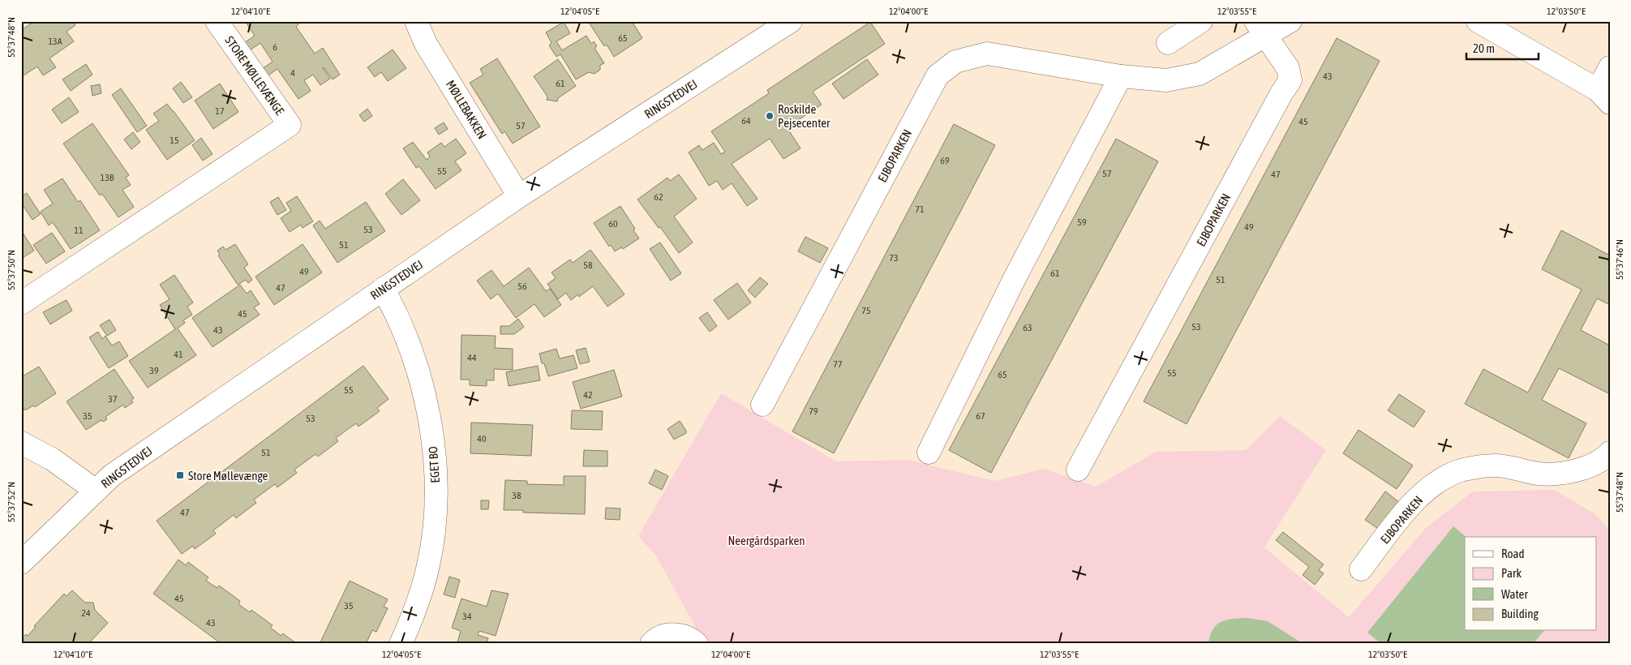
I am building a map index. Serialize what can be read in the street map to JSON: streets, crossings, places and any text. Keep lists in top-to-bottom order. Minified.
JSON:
{"streets":{"street":["STORE MØLLEVÆNGE","RINGSTEDVEJ","MØLLEBAKKEN","EJBOPARKEN","EGET BO"]},"crossings":[["RINGSTEDVEJ","MØLLEBAKKEN"],["RINGSTEDVEJ","EGET BO"]],"parks":["Neergårdsparken"],"places":{"other":["Roskilde Pejsecenter"],"transit":["Store Møllevænge"]},"house_numbers":["65","13A","6","4","43","61","17","64","45","57","15","69","55","57","47","13B","62","71","59","60","49","53","11","51","73","58","49","61","51","56","47","75","45","53","63","43","41","44","77","39","55","65","55","42","37","79","35","67","53","40","51","38","47","45","35","24","34","43"],"legend":["Road","Park","Water","Building"],"scale_bar":"20 m","coordinates":["12°04'10\"E","12°04'05\"E","12°04'00\"E","12°03'55\"E","12°03'50\"E","55°37'48\"N","55°37'46\"N","55°37'50\"N","55°37'52\"N"]}
